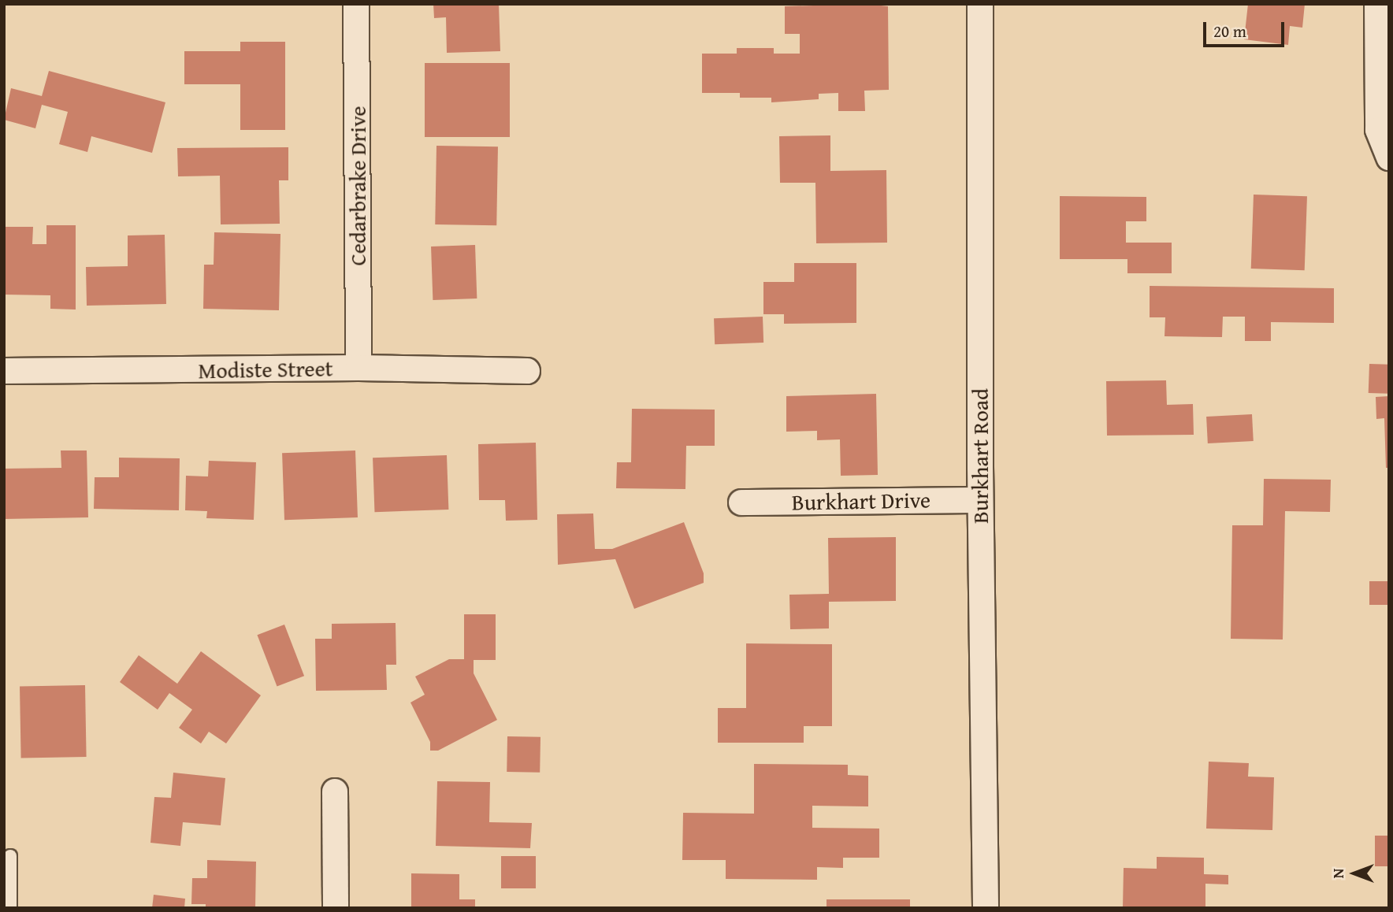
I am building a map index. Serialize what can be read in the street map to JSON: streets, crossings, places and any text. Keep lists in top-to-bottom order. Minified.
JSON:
{"streets":{"street":["Cedarbrake Drive","Modiste Street","Burkhart Road","Burkhart Drive"]},"crossings":[["Cedarbrake Drive","Modiste Street"],["Burkhart Road","Burkhart Drive"]],"scale_bar":"20 m","north":"left"}
